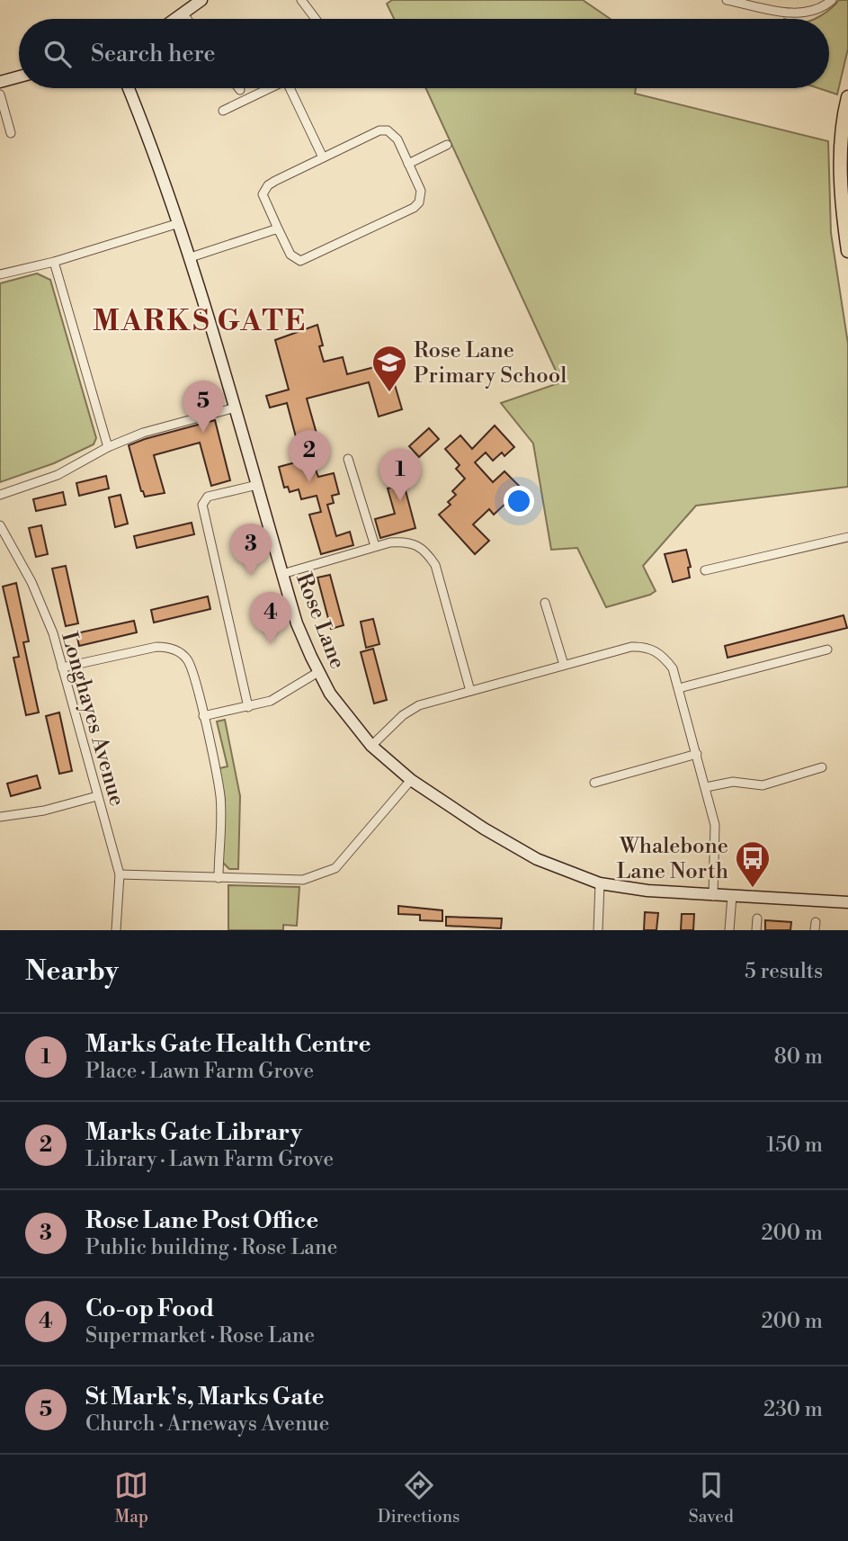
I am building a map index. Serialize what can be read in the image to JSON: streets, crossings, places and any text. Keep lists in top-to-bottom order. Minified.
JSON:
{"streets":{"street":["Rose Lane","Longhayes Avenue"]},"districts":["MARKS GATE"],"places":{"school or university":["Rose Lane Primary School"],"bus stop":["Whalebone Lane North"]},"page":{"search":"Search here","pins":["5","2","1","3","4"],"heading":["Nearby","5 results"],"list":[{"mark":"1","name":"Marks Gate Health Centre","note":"Place · Lawn Farm Grove","value":"80 m"},{"mark":"2","name":"Marks Gate Library","note":"Library · Lawn Farm Grove","value":"150 m"},{"mark":"3","name":"Rose Lane Post Office","note":"Public building · Rose Lane","value":"200 m"},{"mark":"4","name":"Co-op Food","note":"Supermarket · Rose Lane","value":"200 m"},{"mark":"5","name":"St Mark's, Marks Gate","note":"Church · Arneways Avenue","value":"230 m"}],"nav":["Map","Directions","Saved"]}}
